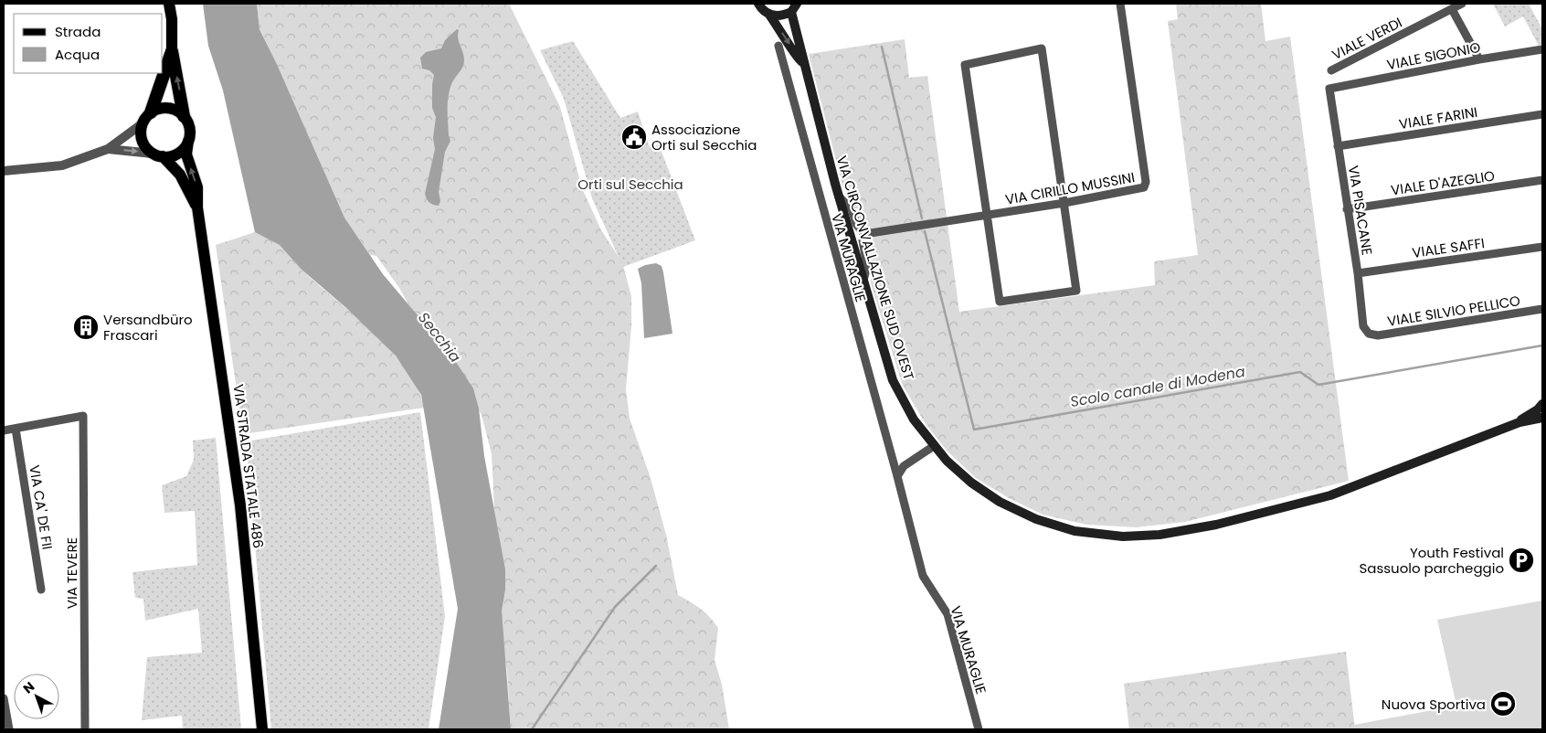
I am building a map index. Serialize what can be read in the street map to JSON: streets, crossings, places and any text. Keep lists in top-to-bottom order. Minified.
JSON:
{"streets":{"main road":["VIA CIRCONVALLAZIONE SUD OVEST","VIA STRADA STATALE 486"],"street":["VIALE VERDI","VIALE SIGONIO","VIALE FARINI","VIALE D'AZEGLIO","VIA CIRILLO MUSSINI","VIA PISACANE","VIALE SAFFI","VIA MURAGLIE","VIALE SILVIO PELLICO","VIA CA' DE FII","VIA TEVERE"]},"crossings":[["VIALE SIGONIO","VIA PISACANE"],["VIALE FARINI","VIA PISACANE"],["VIALE D'AZEGLIO","VIA PISACANE"],["VIA PISACANE","VIALE SAFFI"],["VIA PISACANE","VIALE SILVIO PELLICO"],["VIA CA' DE FII","VIA TEVERE"]],"water":["Secchia","Scolo canale di Modena"],"parks":["Orti sul Secchia"],"places":{"public building":["Associazione Orti sul Secchia"],"building":["Versandbüro Frascari"],"parking":["Youth Festival Sassuolo parcheggio"],"sports":["Nuova Sportiva"]},"legend":["Strada","Acqua"],"north":"top left"}
